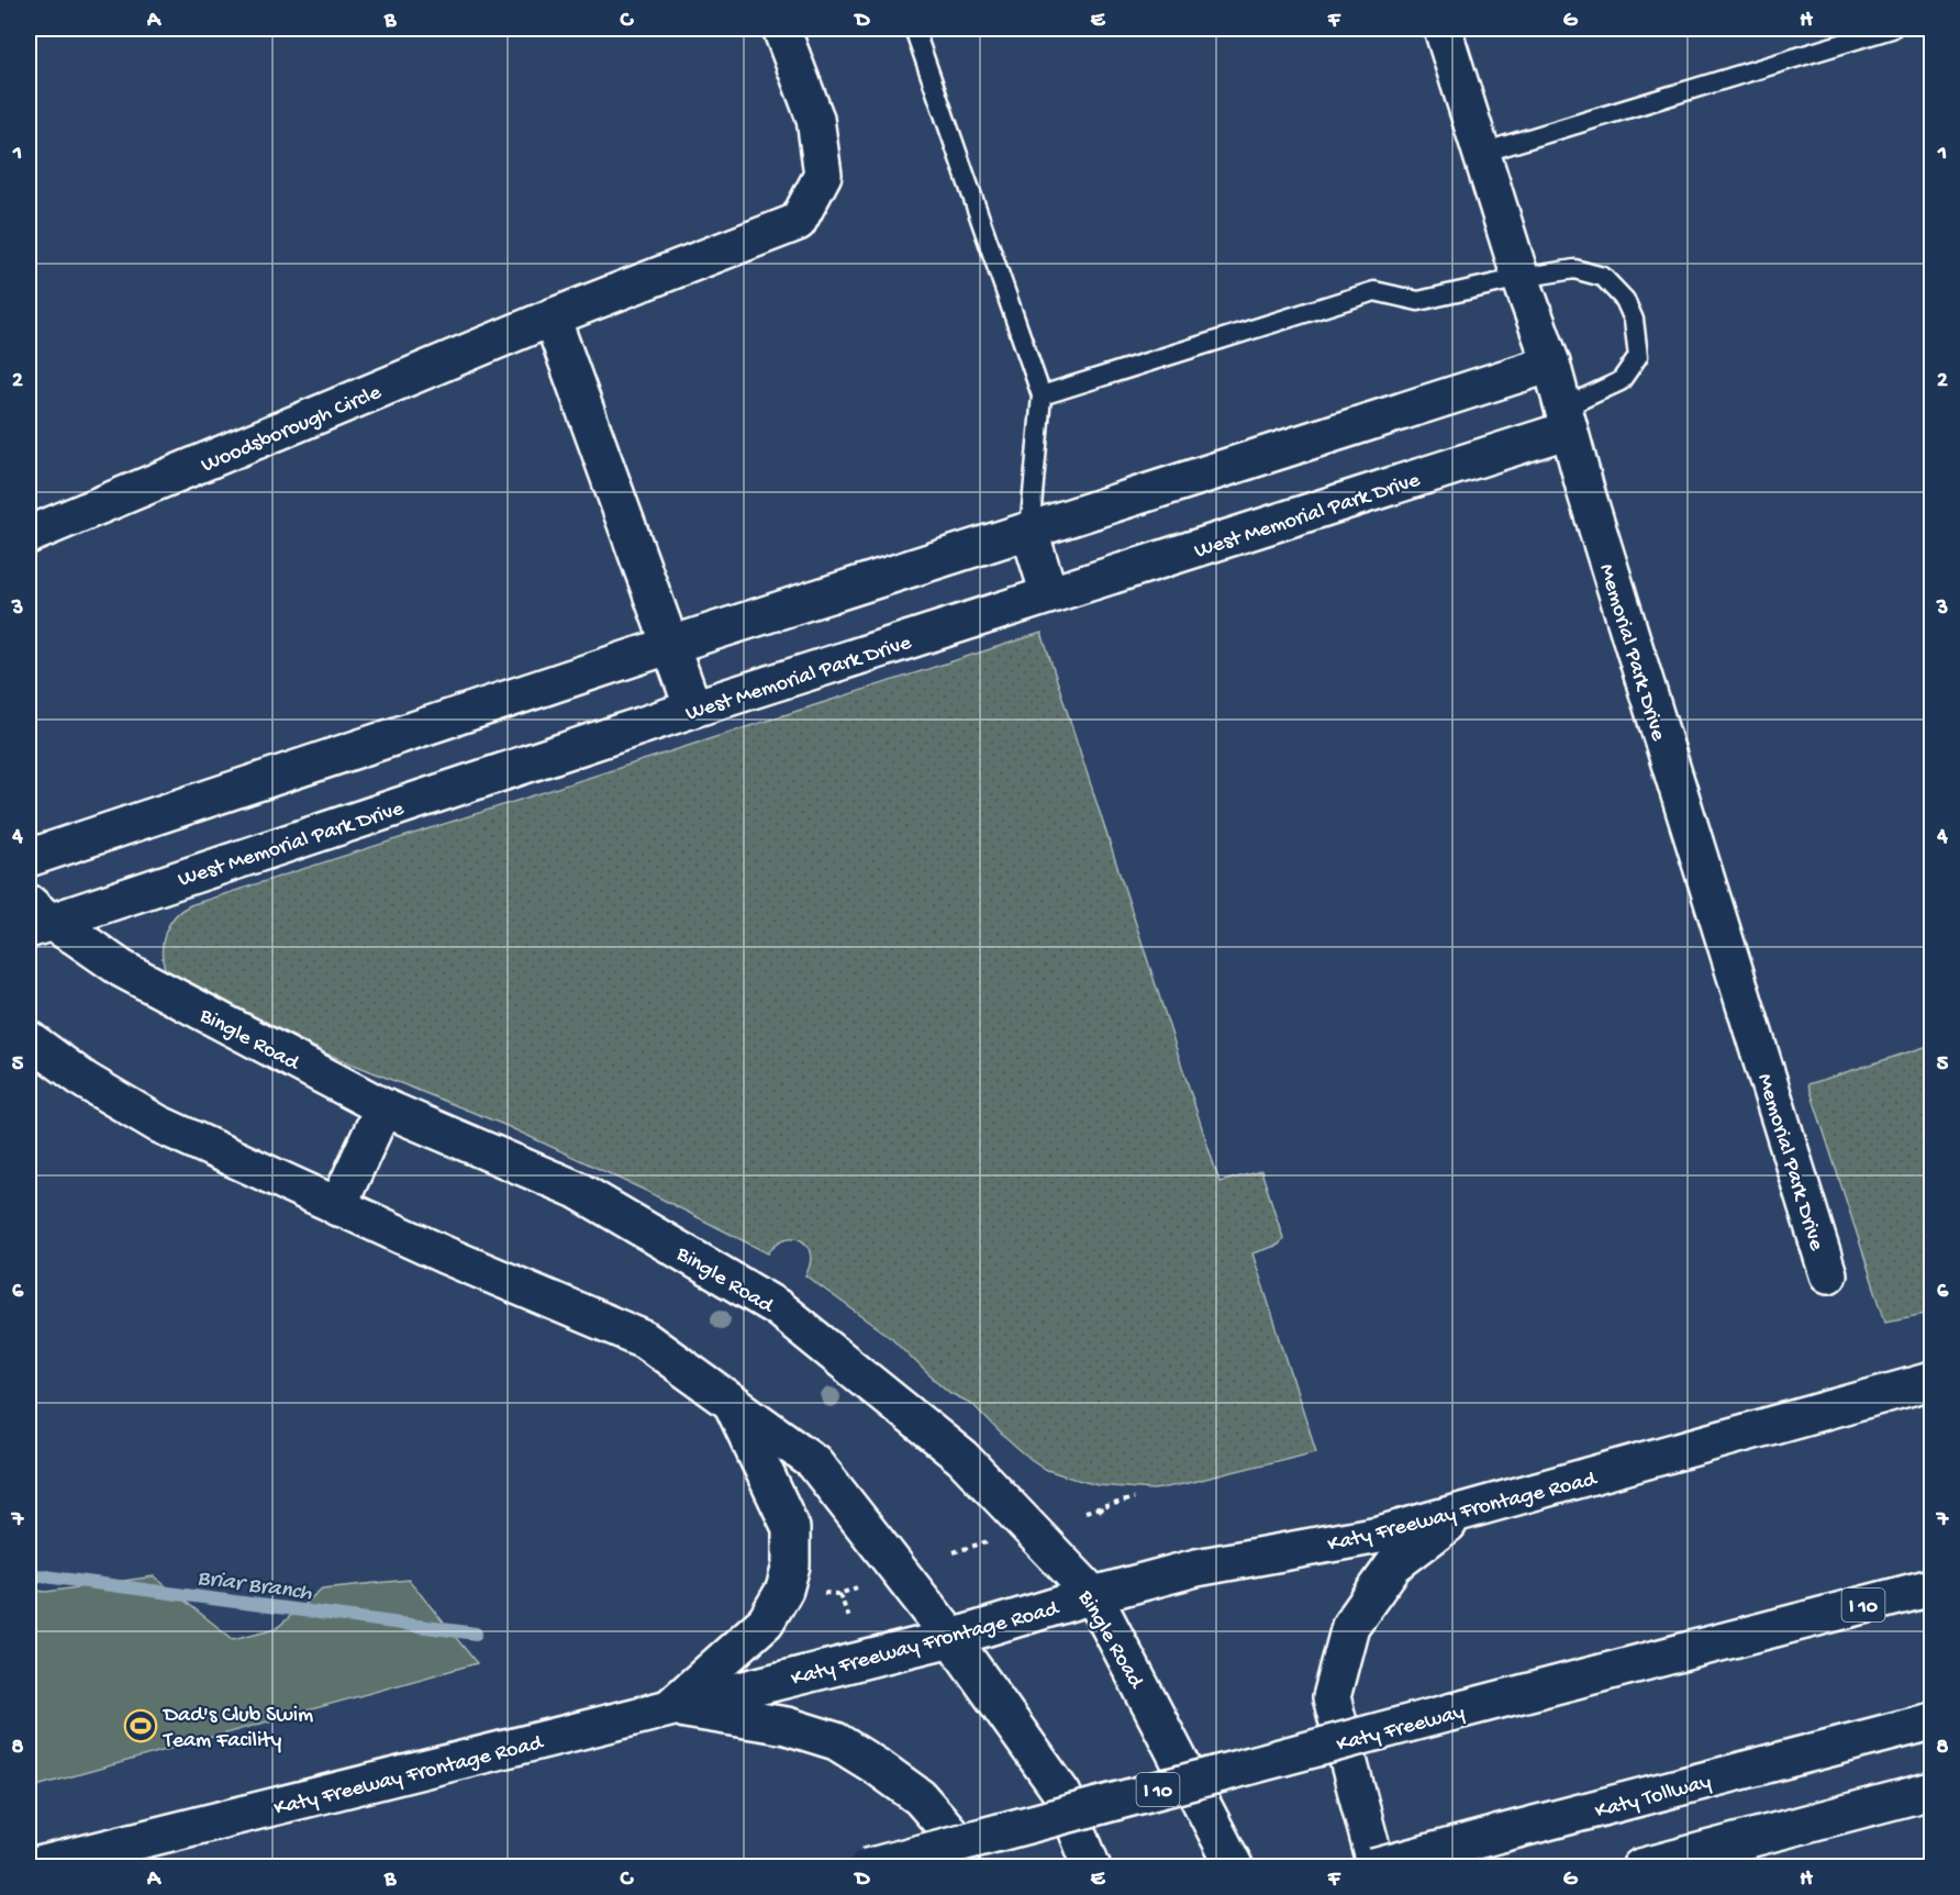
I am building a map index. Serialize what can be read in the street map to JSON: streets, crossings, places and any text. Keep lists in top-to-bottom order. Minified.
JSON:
{"streets":{"main road":["Woodsborough Circle","West Memorial Park Drive","Memorial Park Drive","Bingle Road","Katy Freeway Frontage Road","I 10","Katy Freeway","Katy Tollway"]},"crossings":[["West Memorial Park Drive","Memorial Park Drive"],["West Memorial Park Drive","Bingle Road"],["Bingle Road","Katy Freeway Frontage Road"]],"water":["Briar Branch"],"places":{"sports":["Dad's Club Swim Team Facility"]},"grid":{"columns":["A","B","C","D","E","F","G","H"],"rows":["1","2","3","4","5","6","7","8"]}}
